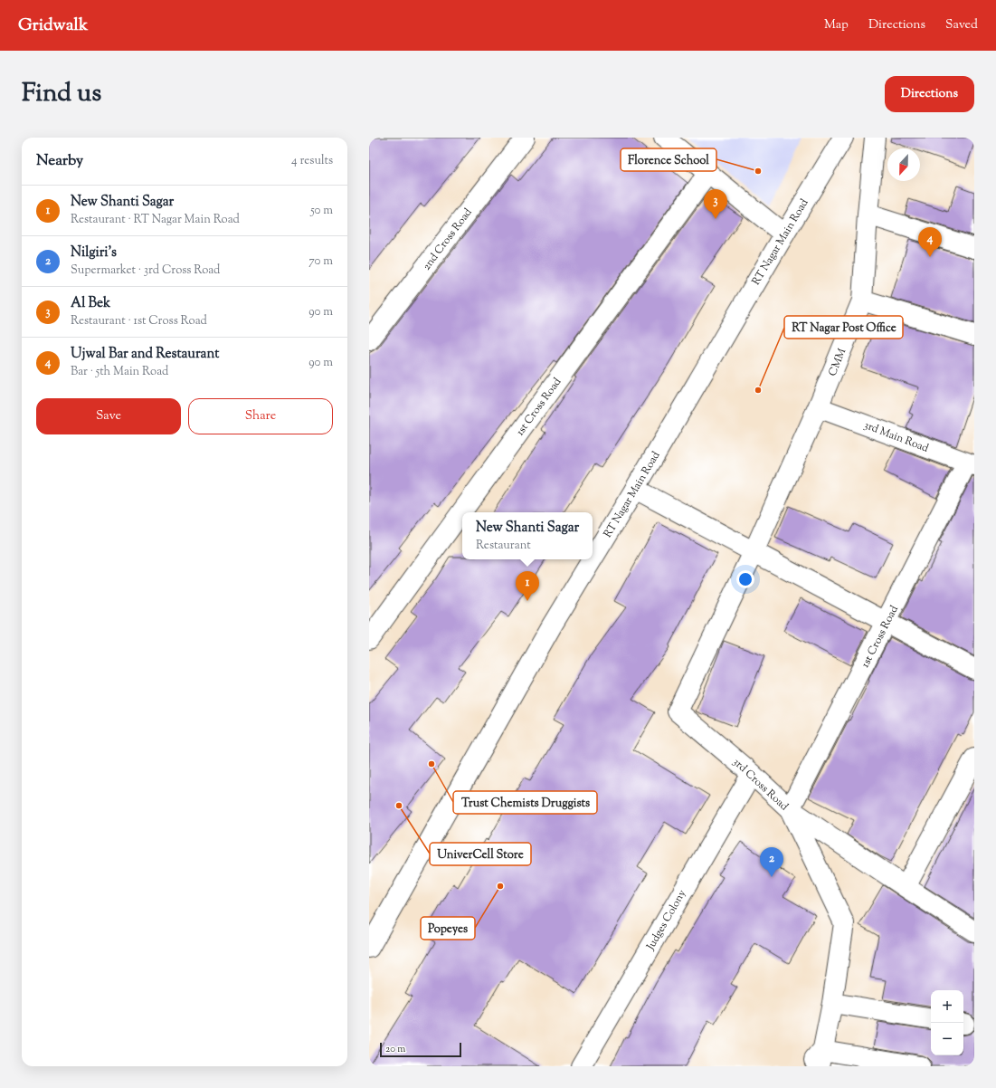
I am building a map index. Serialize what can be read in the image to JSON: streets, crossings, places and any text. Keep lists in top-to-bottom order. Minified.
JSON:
{"streets":{"street":["2nd Cross Road","RT Nagar Main Road","CMM","1st Cross Road","3rd Main Road","3rd Cross Road","Judges Colony"]},"crossings":[["CMM","3rd Main Road"],["CMM","3rd Cross Road"],["1st Cross Road","3rd Main Road"],["1st Cross Road","3rd Cross Road"],["3rd Cross Road","Judges Colony"]],"places":["Florence School","RT Nagar Post Office","Trust Chemists Druggists","UniverCell Store","Popeyes"],"scale_bar":"20 m","north":"bottom","page":{"header":"Gridwalk","nav":["Map","Directions","Saved"],"title":"Find us","buttons":["Directions",["Save","Share"]],"heading":["Nearby","4 results"],"list":[{"mark":"1","name":"New Shanti Sagar","note":"Restaurant · RT Nagar Main Road","value":"50 m"},{"mark":"2","name":"Nilgiri's","note":"Supermarket · 3rd Cross Road","value":"70 m"},{"mark":"3","name":"Al Bek","note":"Restaurant · 1st Cross Road","value":"90 m"},{"mark":"4","name":"Ujwal Bar and Restaurant","note":"Bar · 5th Main Road","value":"90 m"}],"pins":["3","4","1","2"],"popup":["New Shanti Sagar","Restaurant"],"map_buttons":["+","−"],"scale":"20 m"}}
